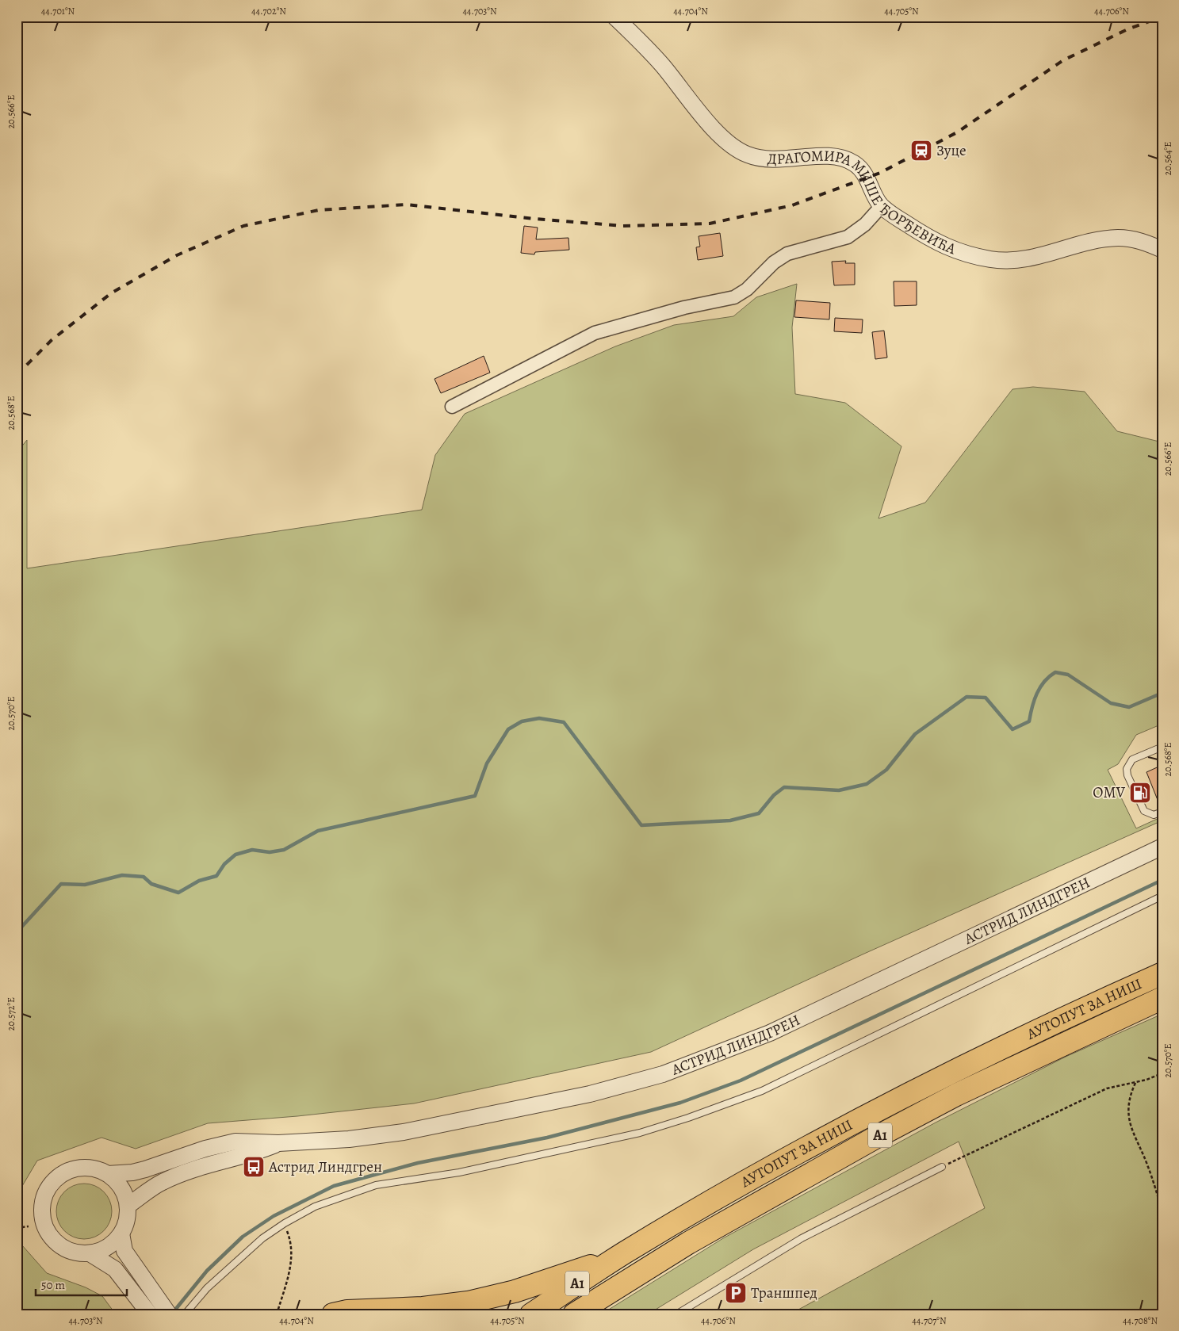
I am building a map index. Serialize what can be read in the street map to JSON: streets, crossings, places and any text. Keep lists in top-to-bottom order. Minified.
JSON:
{"streets":{"highway":["АУТОПУТ ЗА НИШ","A1"],"street":["ДРАГОМИРА МИШЕ ЂОРЂЕВИЋА","АСТРИД ЛИНДГРЕН"]},"places":{"station":["Зуце"],"fuel station":["OMV"],"bus stop":["Астрид Линдгрен"],"parking":["Траншпед"]},"scale_bar":"50 m","coordinates":["44.701°N","44.702°N","44.703°N","44.704°N","44.705°N","44.706°N","20.566°E","20.564°E","20.568°E","20.570°E","20.572°E","44.707°N","44.708°N"]}
